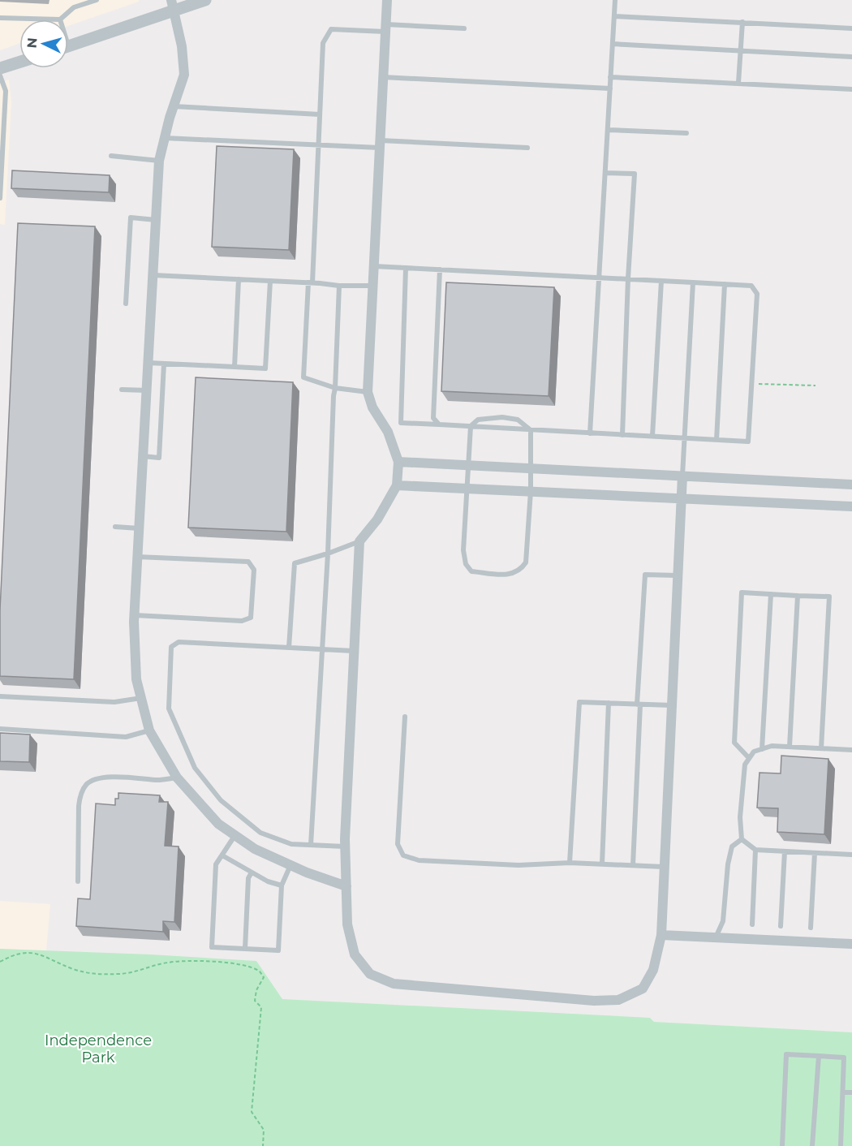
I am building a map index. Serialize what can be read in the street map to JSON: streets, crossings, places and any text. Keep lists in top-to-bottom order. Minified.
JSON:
{"parks":["Independence Park"],"north":"left"}
